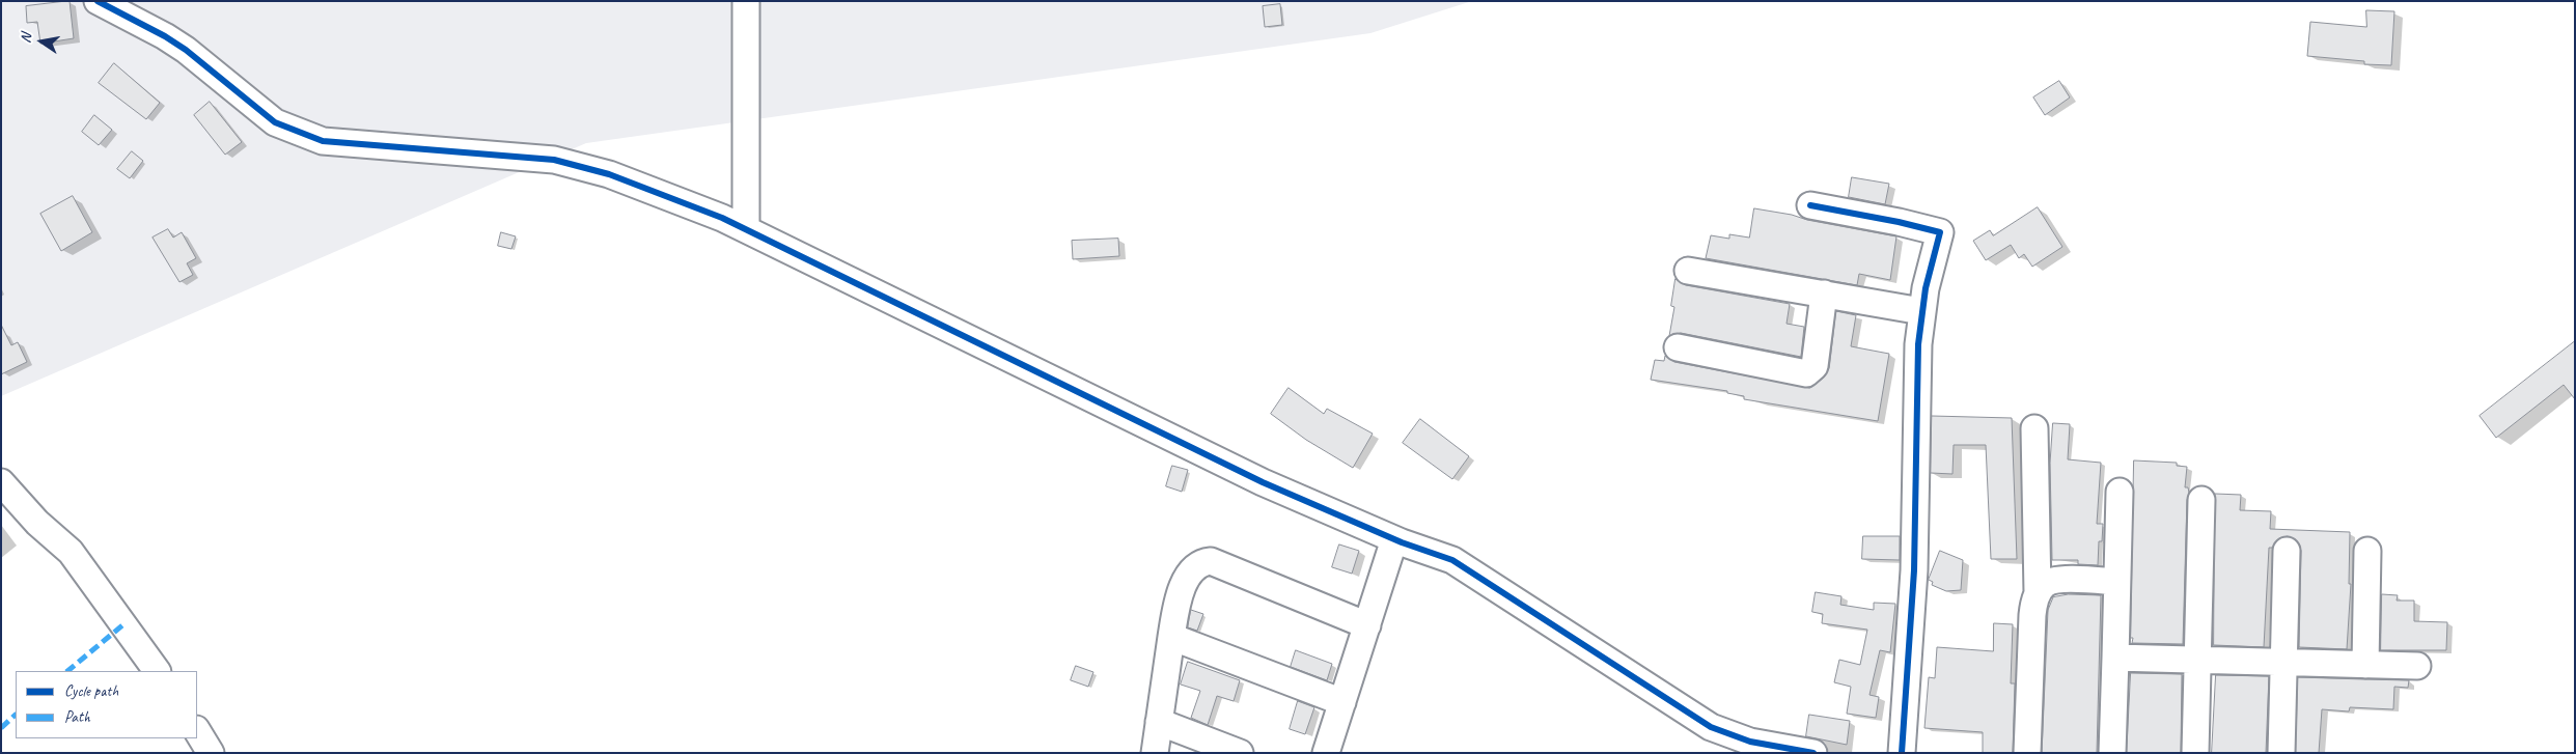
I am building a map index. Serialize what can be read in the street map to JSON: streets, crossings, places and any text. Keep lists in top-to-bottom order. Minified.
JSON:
{"legend":["Cycle path","Path"],"north":"left"}
